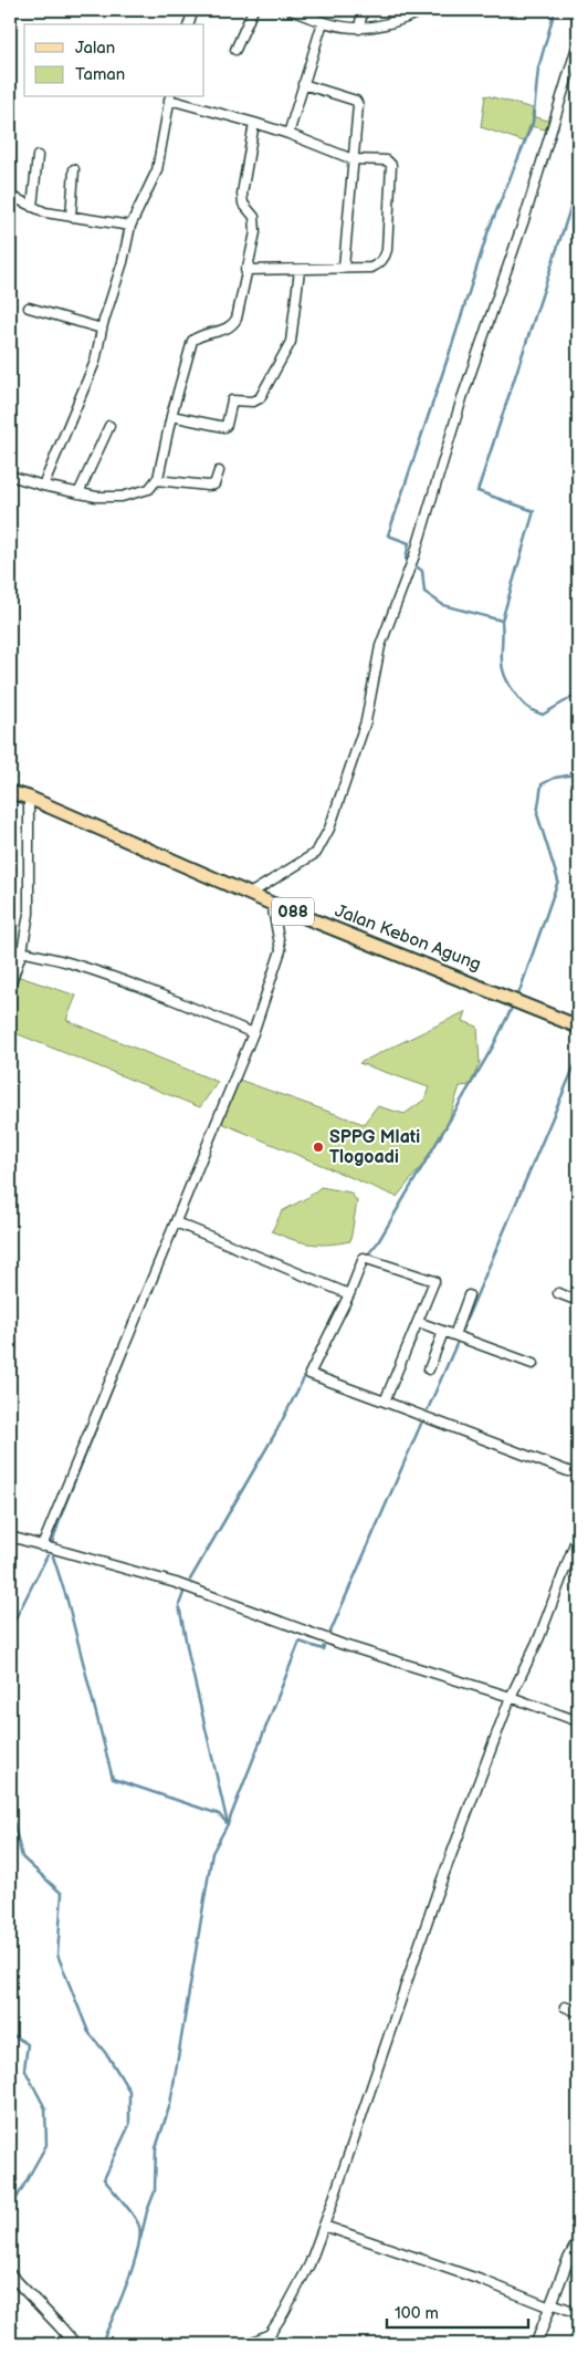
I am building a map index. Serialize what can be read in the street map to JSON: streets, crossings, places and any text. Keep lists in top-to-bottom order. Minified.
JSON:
{"streets":{"main road":["088","Jalan Kebon Agung"]},"places":["SPPG Mlati Tlogoadi"],"legend":["Jalan","Taman"],"scale_bar":"100 m"}
